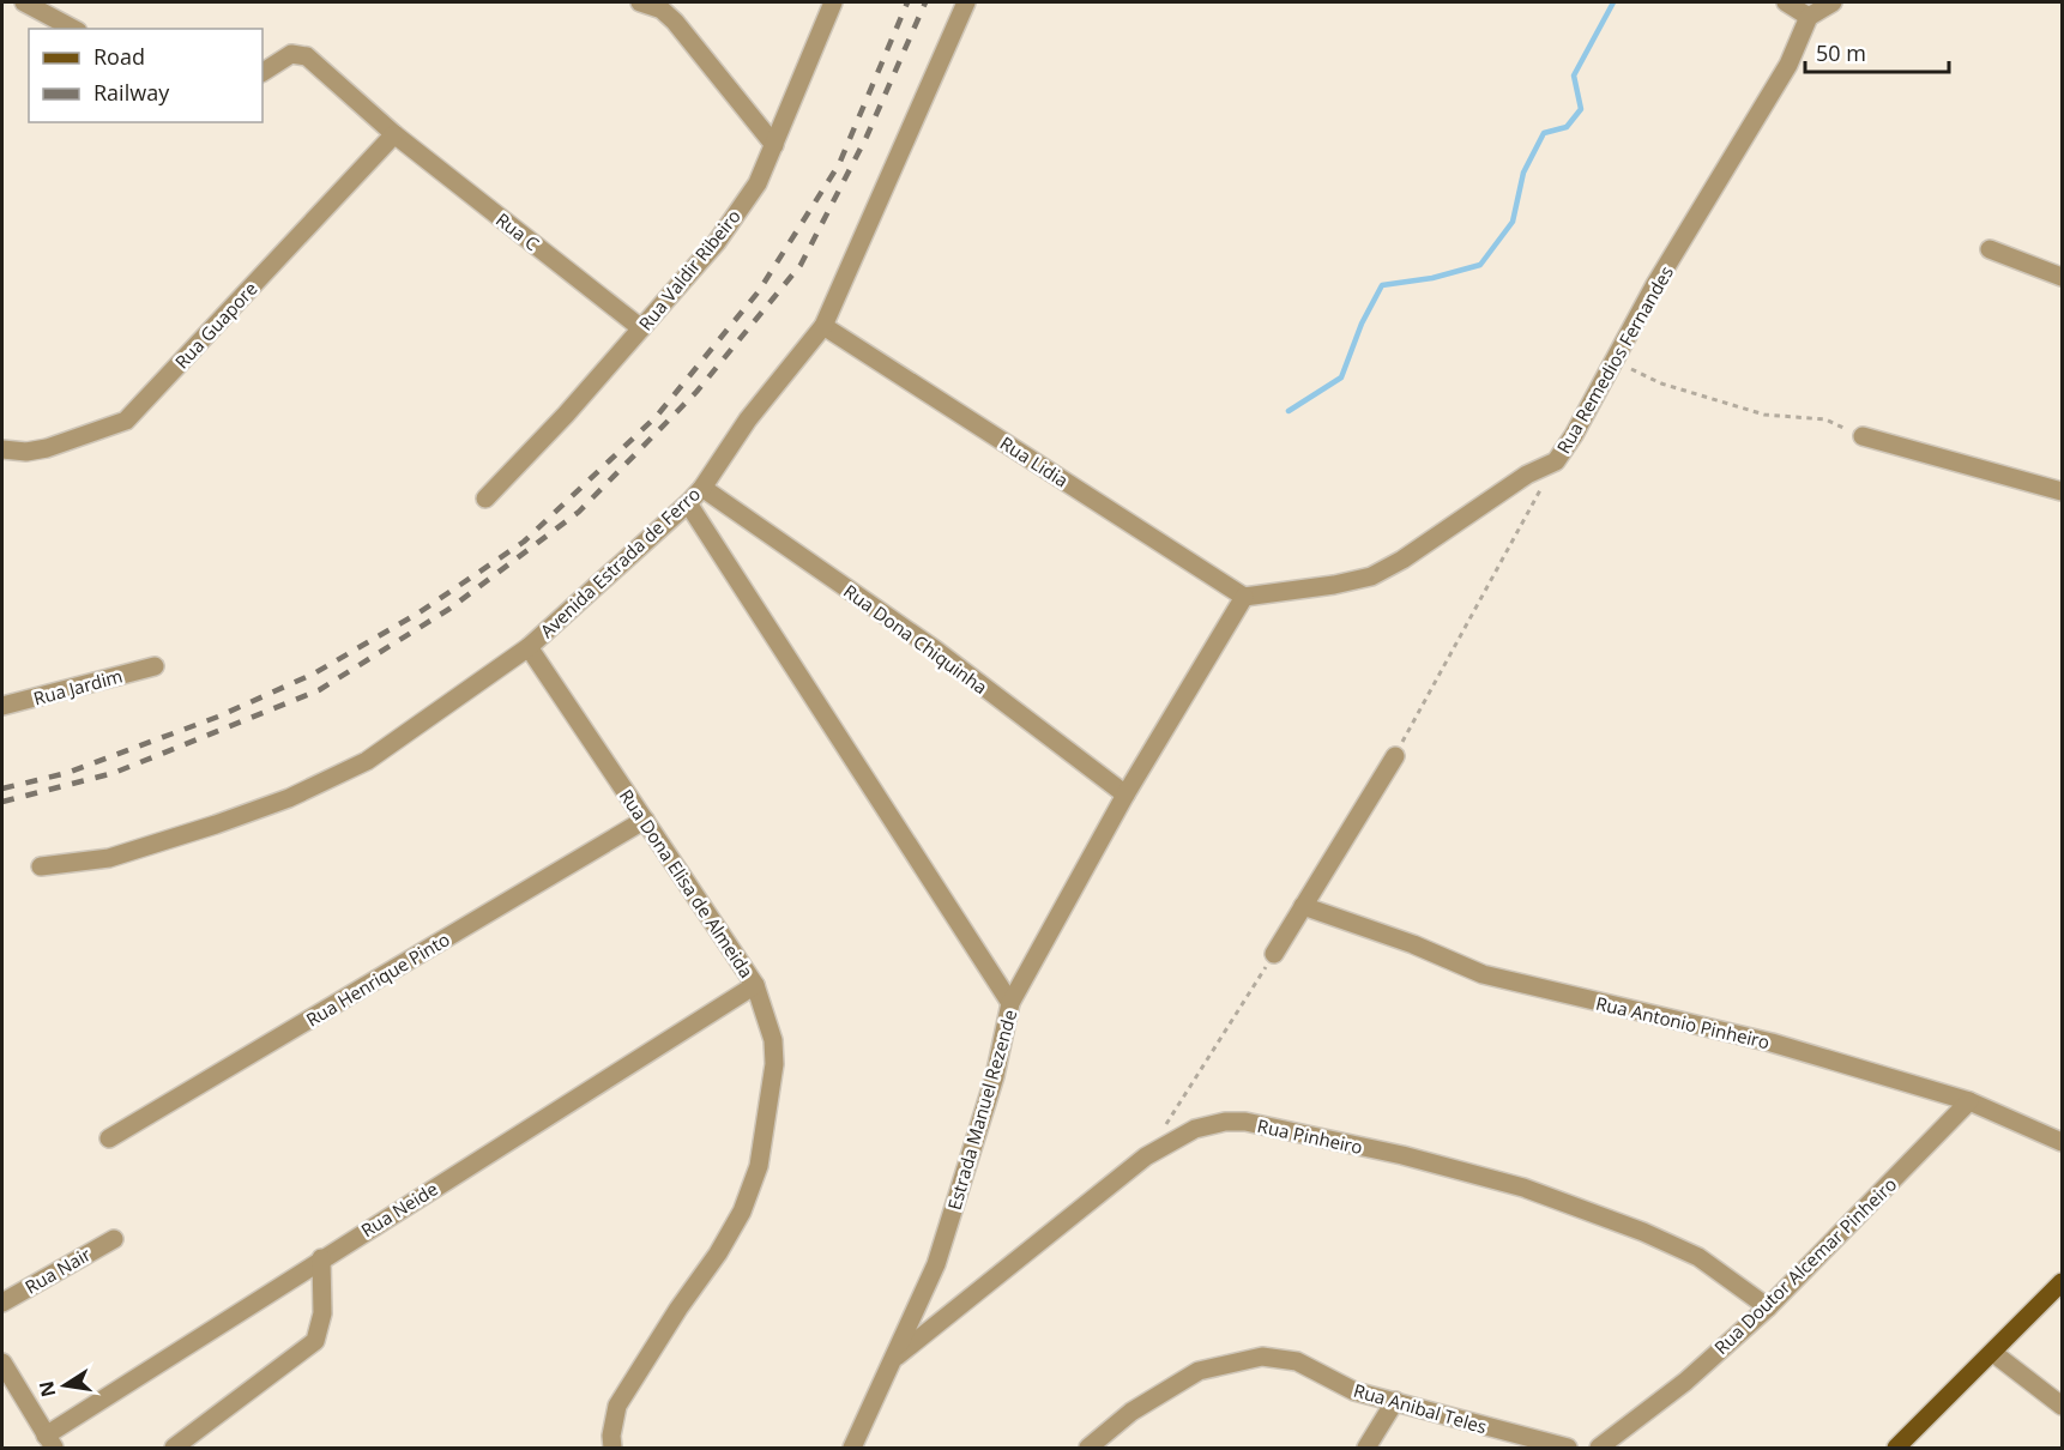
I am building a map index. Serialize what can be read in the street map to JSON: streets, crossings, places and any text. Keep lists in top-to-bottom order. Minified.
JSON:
{"streets":{"street":["Rua C","Rua Valdir Ribeiro","Rua Guapore","Rua Remedios Fernandes","Rua Lidia","Avenida Estrada de Ferro","Rua Dona Chiquinha","Rua Jardim","Rua Dona Elisa de Almeida","Rua Henrique Pinto","Rua Antonio Pinheiro","Estrada Manuel Rezende","Rua Pinheiro","Rua Neide","Rua Doutor Alcemar Pinheiro","Rua Nair","Rua Anibal Teles"]},"crossings":[["Rua C","Rua Valdir Ribeiro"],["Rua C","Rua Guapore"],["Rua Remedios Fernandes","Rua Lidia"],["Rua Remedios Fernandes","Estrada Manuel Rezende"],["Rua Lidia","Avenida Estrada de Ferro"],["Rua Lidia","Estrada Manuel Rezende"],["Avenida Estrada de Ferro","Rua Dona Chiquinha"],["Avenida Estrada de Ferro","Rua Dona Elisa de Almeida"],["Rua Dona Chiquinha","Estrada Manuel Rezende"],["Rua Dona Elisa de Almeida","Rua Henrique Pinto"],["Rua Dona Elisa de Almeida","Rua Neide"],["Rua Antonio Pinheiro","Rua Doutor Alcemar Pinheiro"],["Estrada Manuel Rezende","Rua Pinheiro"],["Rua Pinheiro","Rua Doutor Alcemar Pinheiro"]],"legend":["Road","Railway"],"scale_bar":"50 m","north":"left"}
